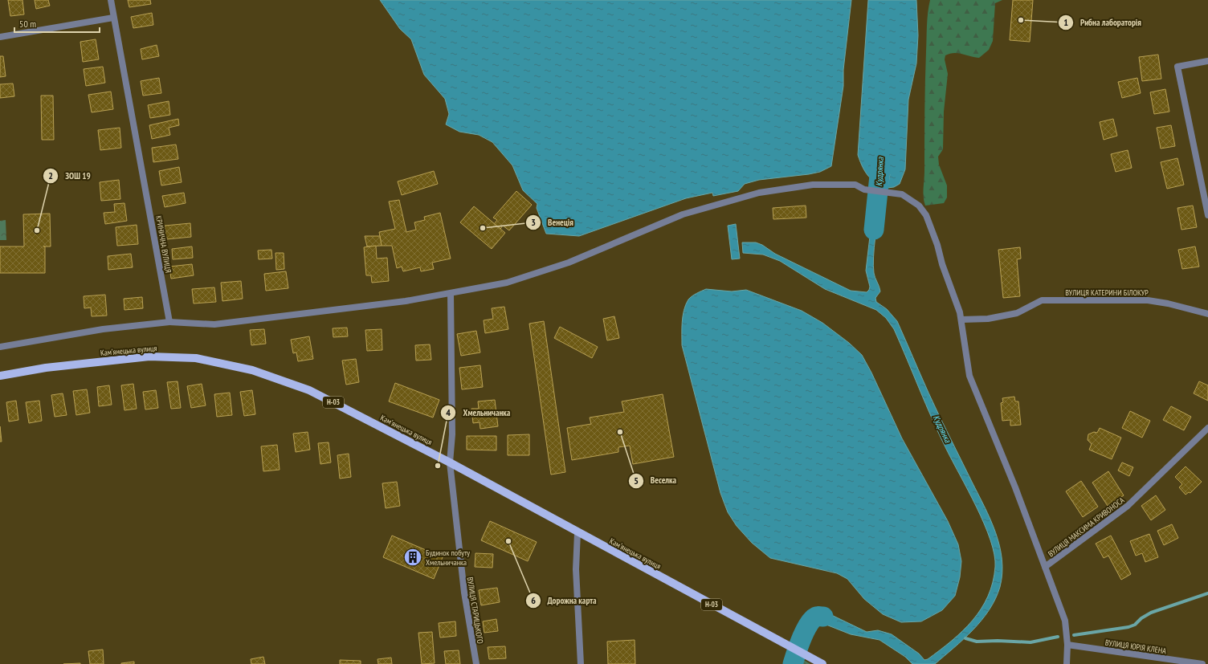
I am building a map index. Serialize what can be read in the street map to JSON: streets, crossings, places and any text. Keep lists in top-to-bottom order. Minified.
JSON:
{"streets":{"main road":["Камʼянецька вулиця","Н-03"],"street":["КРИНИЧНА ВУЛИЦЯ","ВУЛИЦЯ КАТЕРИНИ БІЛОКУР","ВУЛИЦЯ МАКСИМА КРИВОНОСА","ВУЛИЦЯ СТАРИЦЬКОГО","ВУЛИЦЯ ЮРІЯ КЛЕНА"]},"crossings":[["Камʼянецька вулиця","ВУЛИЦЯ СТАРИЦЬКОГО"],["ВУЛИЦЯ МАКСИМА КРИВОНОСА","ВУЛИЦЯ ЮРІЯ КЛЕНА"]],"water":["Кудрянка"],"places":{"other":["Рибна лабораторія","Венеція","ЗОШ 19","Веселка","Хмельничанка","Дорожна карта"],"building":["Будинок побуту Хмельничанка"]},"scale_bar":"50 m"}
